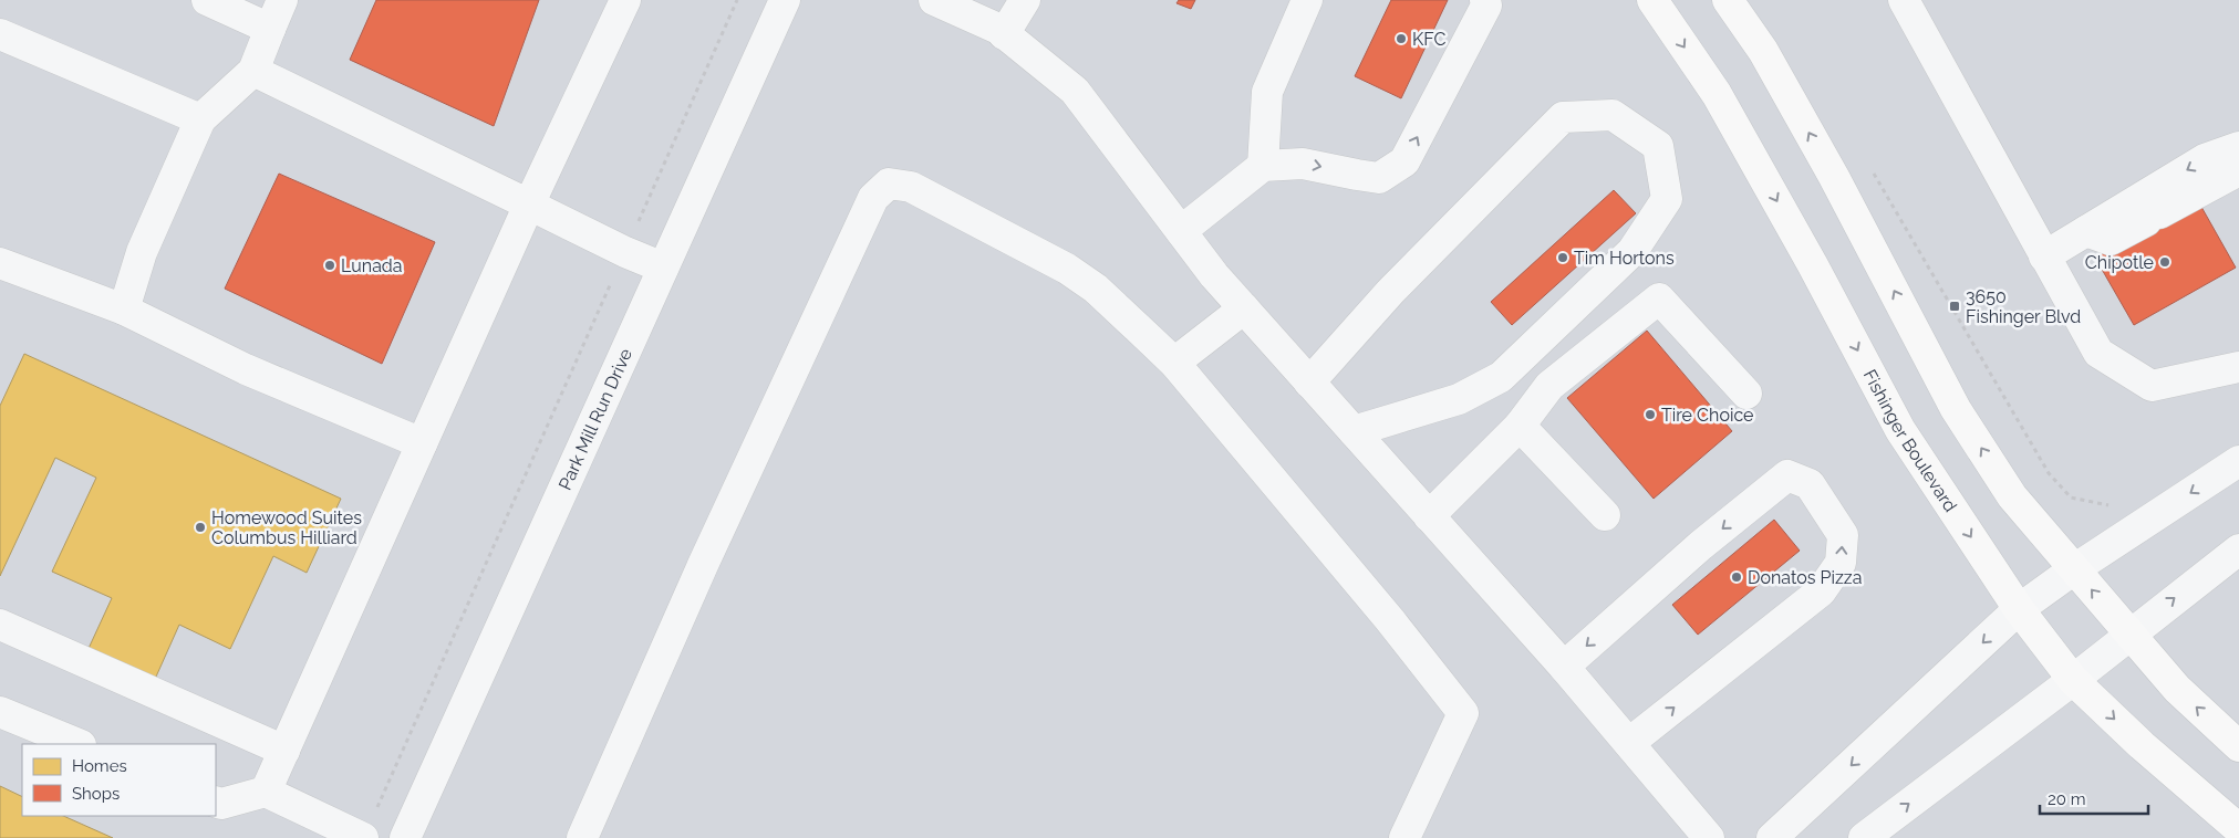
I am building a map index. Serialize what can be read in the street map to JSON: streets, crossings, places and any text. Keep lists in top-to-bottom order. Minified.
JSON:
{"streets":{"main road":["Fishinger Boulevard"],"street":["Park Mill Run Drive"]},"places":{"other":["KFC","Tim Hortons","Chipotle","Lunada","Tire Choice","Homewood Suites Columbus Hilliard","Donatos Pizza"],"transit":["3650 Fishinger Blvd"]},"legend":["Homes","Shops"],"scale_bar":"20 m"}
